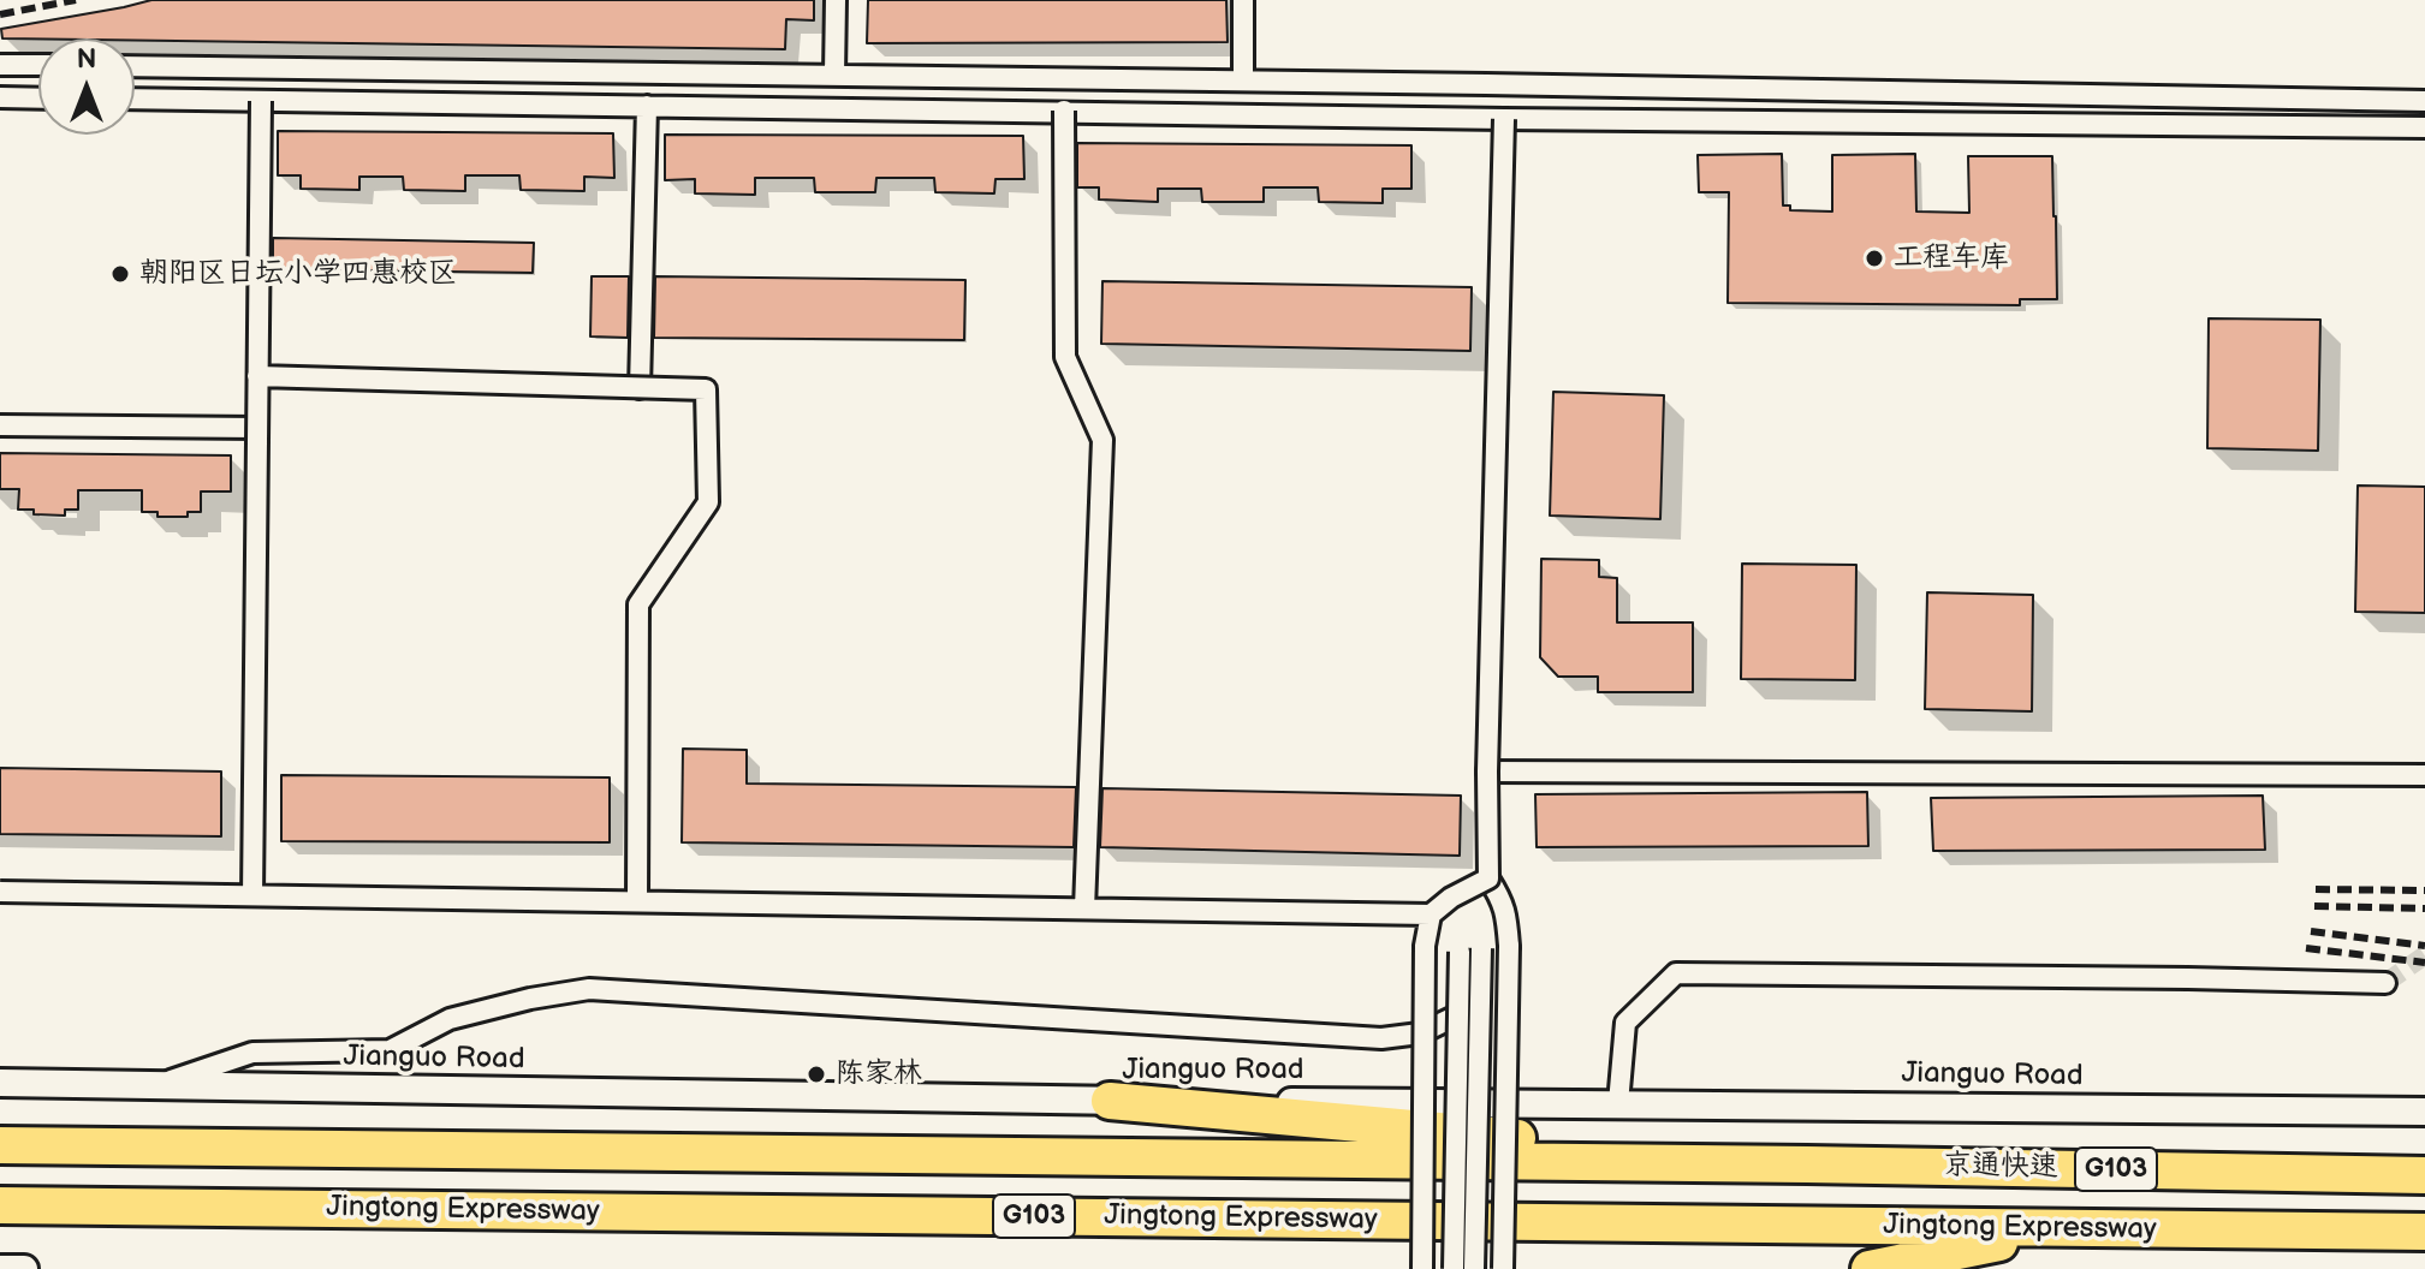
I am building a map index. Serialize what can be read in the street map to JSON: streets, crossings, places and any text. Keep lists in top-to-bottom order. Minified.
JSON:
{"streets":{"highway":["京通快速","G103","Jingtong Expressway"],"main road":["Jianguo Road"]},"crossings":[["京通快速","Jingtong Expressway"]],"places":["工程车库","朝阳区日坛小学四惠校区","陈家林"],"north":"top"}
